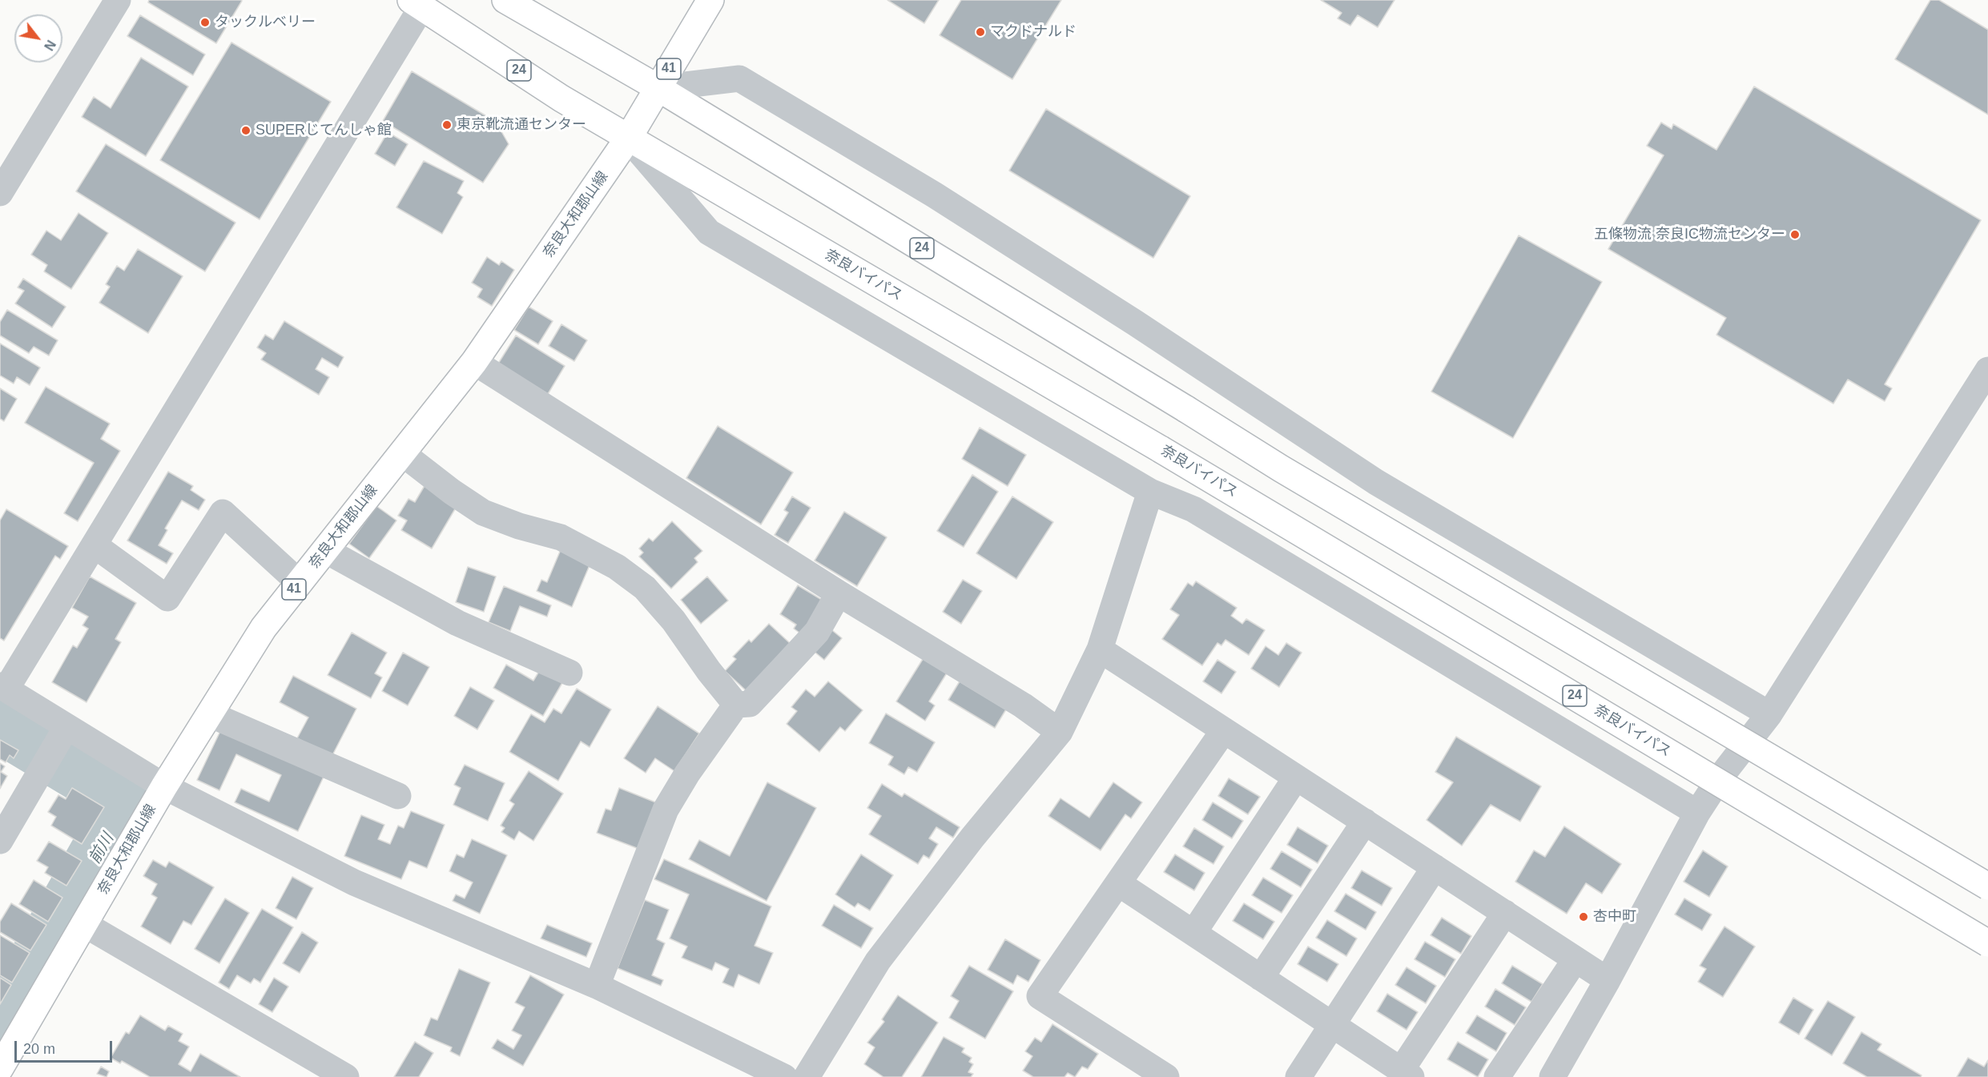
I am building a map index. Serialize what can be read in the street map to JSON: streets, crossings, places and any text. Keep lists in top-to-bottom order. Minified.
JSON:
{"streets":{"main road":["41","24","奈良大和郡山線","奈良バイパス"]},"crossings":[["24","奈良大和郡山線"],["奈良大和郡山線","奈良バイパス"]],"water":["前川"],"places":["タックルベリー","マクドナルド","東京靴流通センター","SUPERじてんしゃ館","五條物流 奈良IC物流センター","杏中町"],"scale_bar":"20 m","north":"bottom right"}
